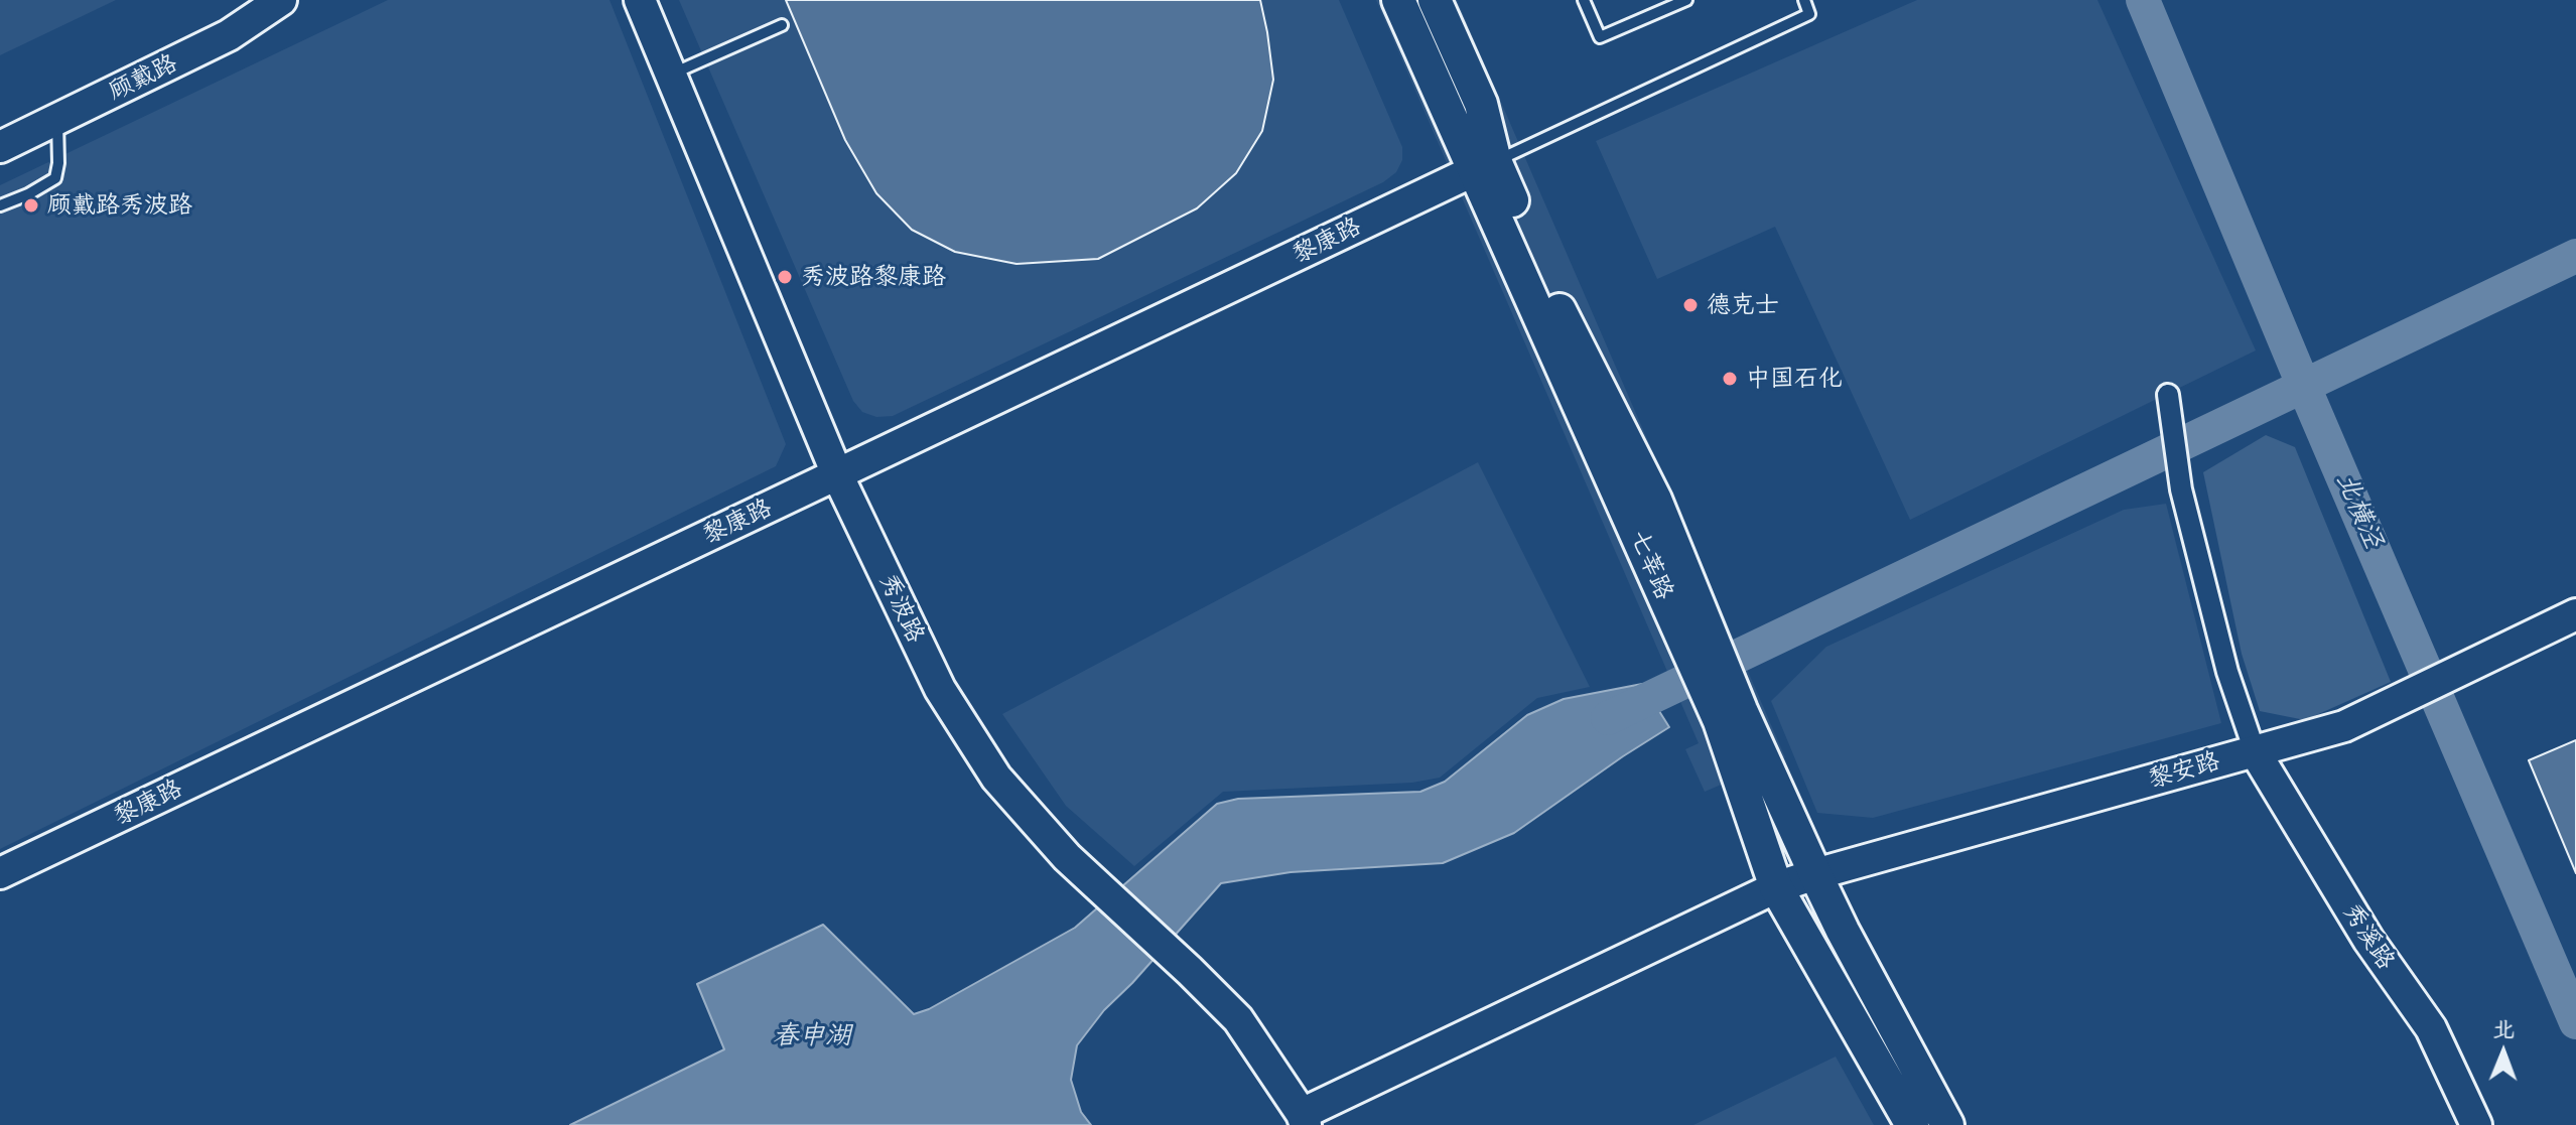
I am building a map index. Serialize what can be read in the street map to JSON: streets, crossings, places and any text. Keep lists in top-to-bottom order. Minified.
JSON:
{"streets":{"main road":["七莘路"],"street":["顾戴路","黎康路","秀波路","黎安路","秀溪路"]},"crossings":[["黎康路","七莘路"],["黎康路","秀波路"],["七莘路","黎安路"],["秀波路","黎安路"],["黎安路","秀溪路"]],"water":["北横泾","春申湖"],"places":["顾戴路秀波路","秀波路黎康路","德克士","中国石化"],"north":"top"}
